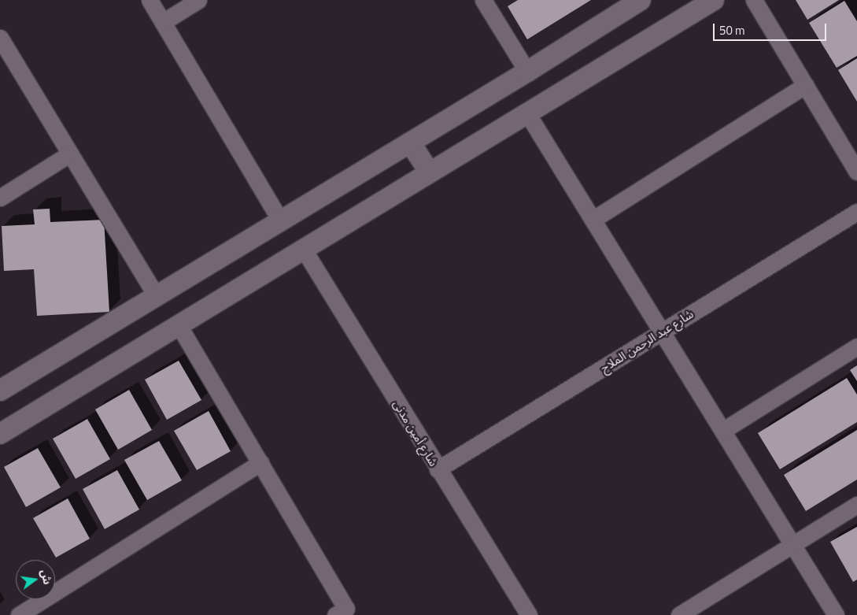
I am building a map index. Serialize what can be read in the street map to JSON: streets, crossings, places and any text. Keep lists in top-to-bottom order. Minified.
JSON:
{"streets":{"street":["شارع عبد الرحمن الملاح","شارع أمين مدنى"]},"crossings":[["شارع عبد الرحمن الملاح","شارع أمين مدنى"]],"scale_bar":"50 m","north":"right"}
